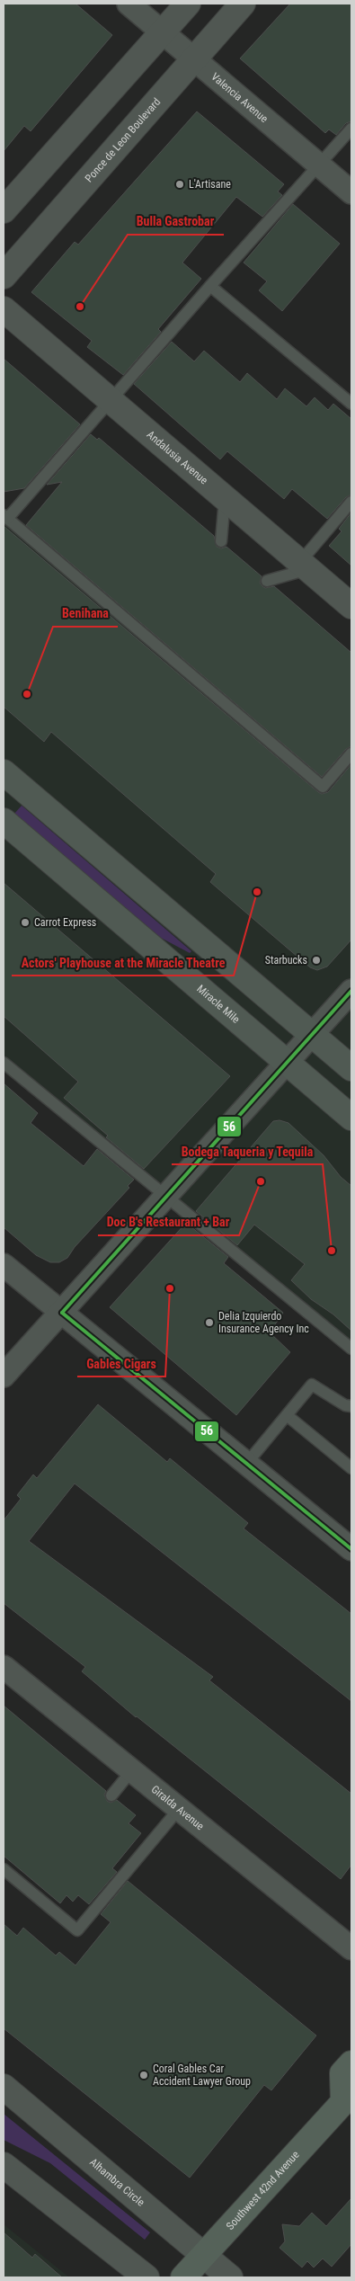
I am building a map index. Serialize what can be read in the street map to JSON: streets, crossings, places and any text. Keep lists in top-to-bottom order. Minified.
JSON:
{"streets":{"main road":["Miracle Mile","Southwest 42nd Avenue"],"street":["Valencia Avenue","Ponce de Leon Boulevard","Andalusia Avenue","Giralda Avenue","Alhambra Circle"]},"crossings":[["Valencia Avenue","Ponce de Leon Boulevard"],["Alhambra Circle","Southwest 42nd Avenue"]],"places":["L'Artisane","Bulla Gastrobar","Benihana","Actors' Playhouse at the Miracle Theatre","Carrot Express","Starbucks","Doc B's Restaurant + Bar","Bodega Taqueria y Tequila","Gables Cigars","Delia Izquierdo Insurance Agency Inc","Coral Gables Car Accident Lawyer Group"],"lines":["transit line 56"]}
